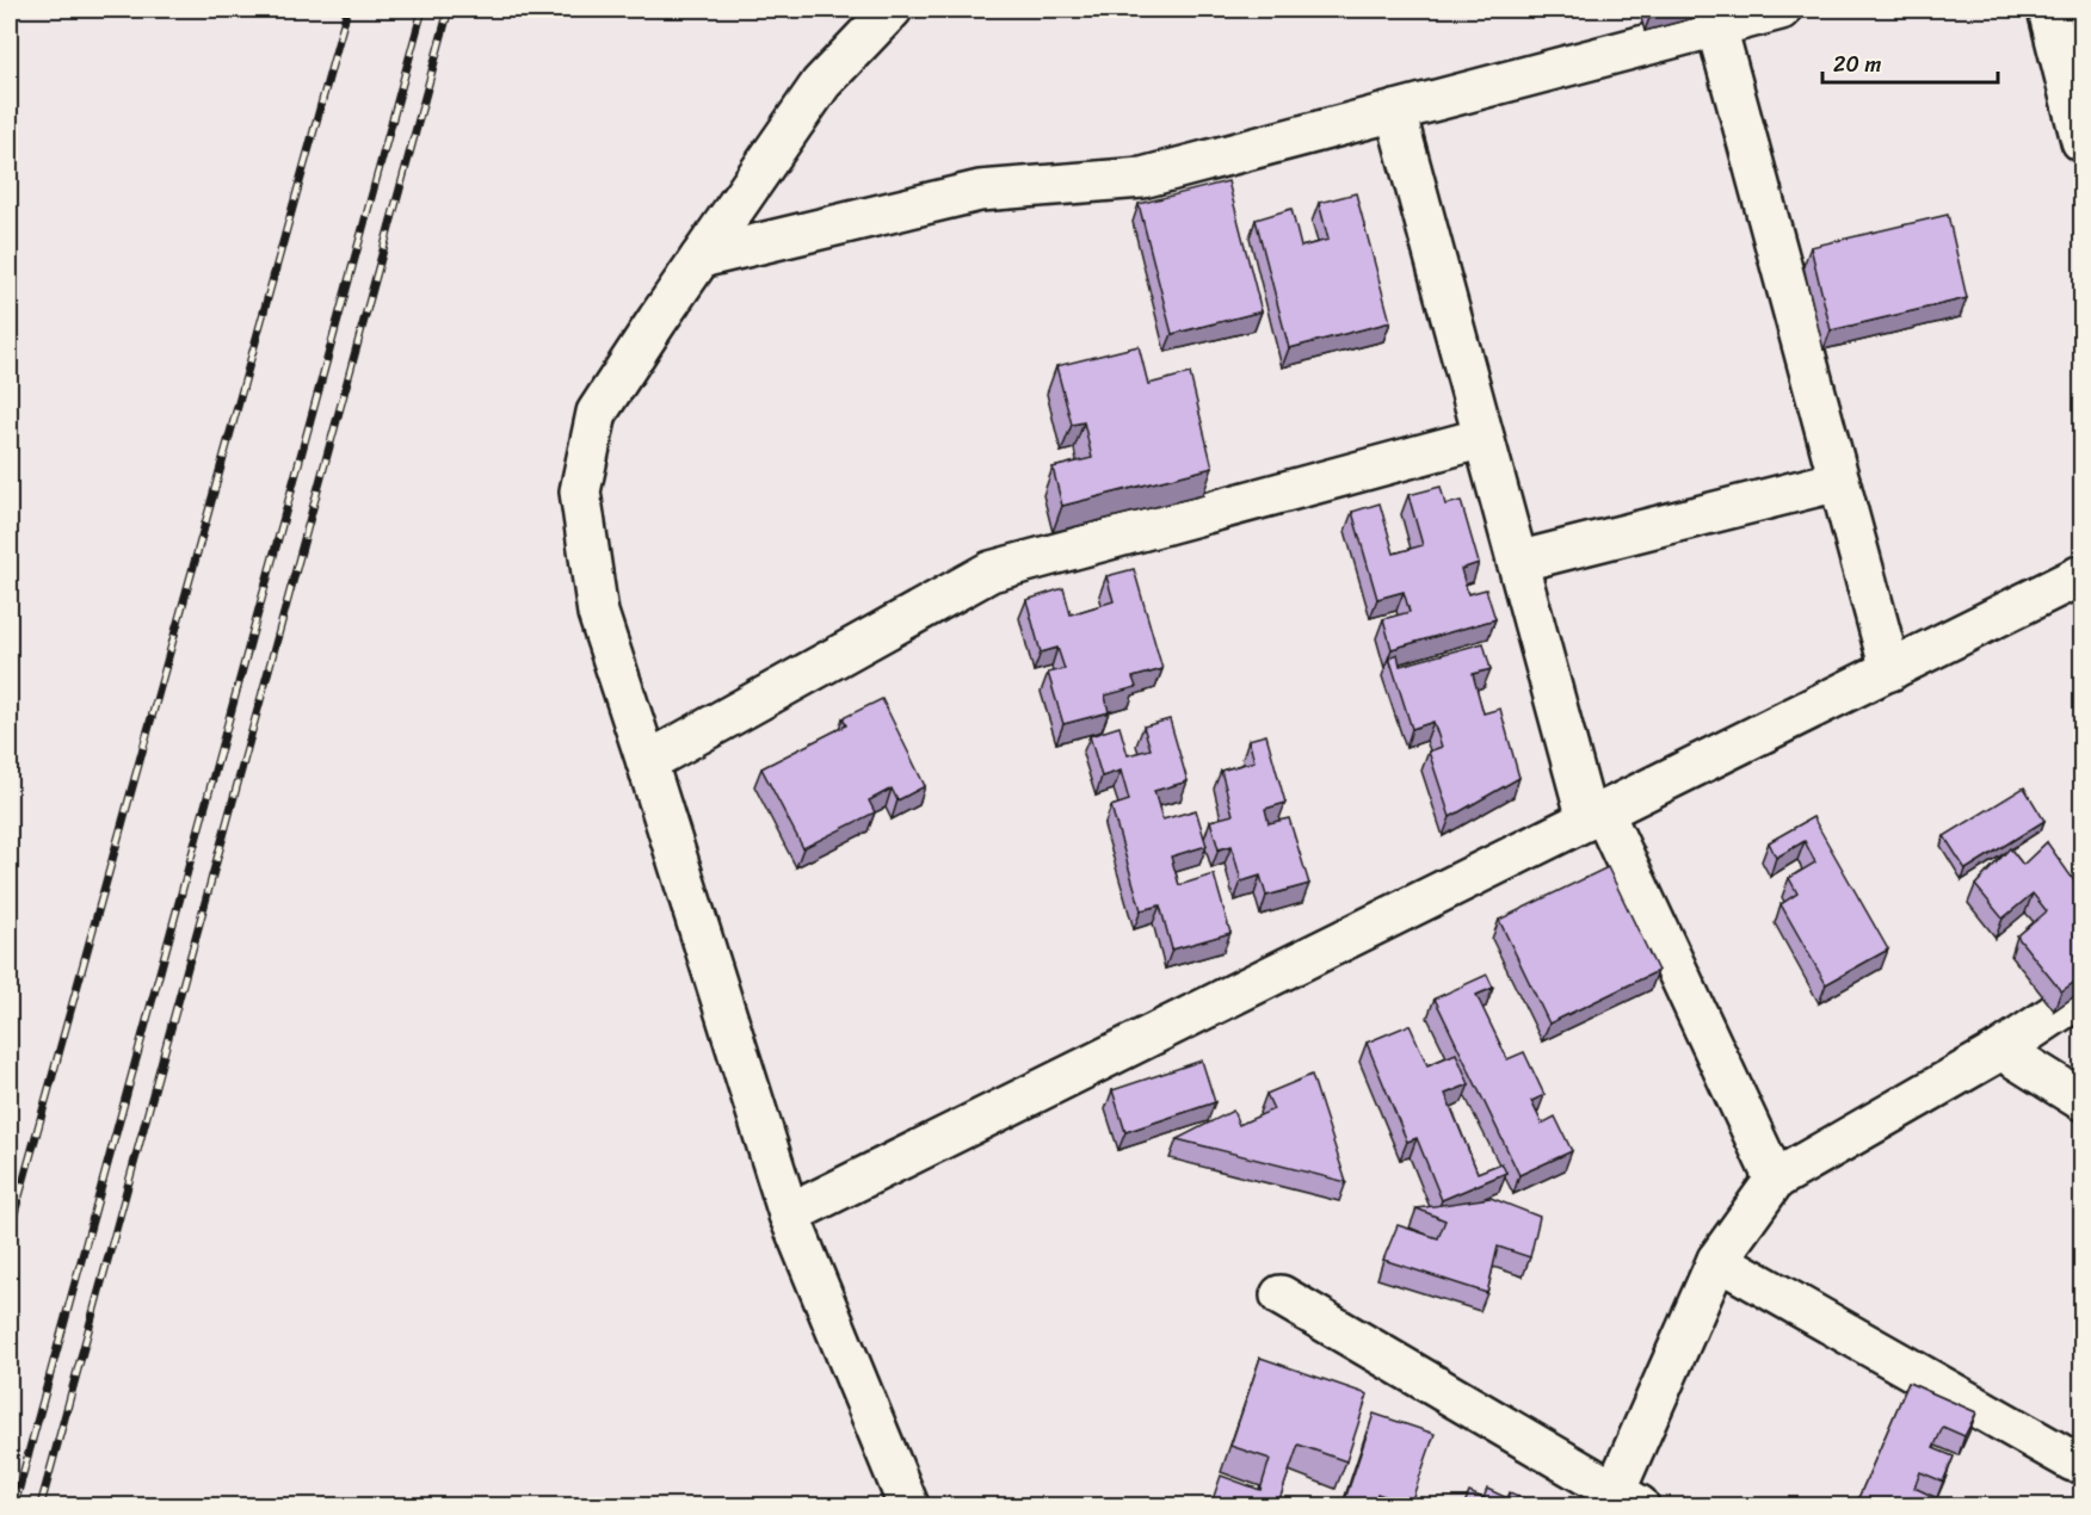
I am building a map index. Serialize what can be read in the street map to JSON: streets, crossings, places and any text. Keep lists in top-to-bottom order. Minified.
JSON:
{"scale_bar":"20 m"}
